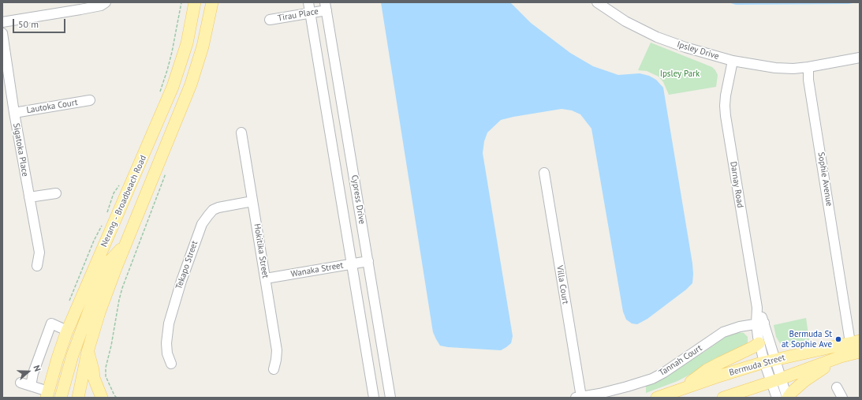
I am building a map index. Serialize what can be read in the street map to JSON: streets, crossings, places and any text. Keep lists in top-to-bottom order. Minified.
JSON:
{"streets":{"main road":["Nerang - Broadbeach Road","Bermuda Street"],"street":["Tirau Place","Ipsley Drive","Lautoka Court","Sigatoka Place","Sophie Avenue","Darnay Road","Cypress Drive","Hokitika Street","Tekapo Street","Wanaka Street","Villa Court","Tannah Court"]},"crossings":[["Tirau Place","Cypress Drive"],["Ipsley Drive","Sophie Avenue"],["Ipsley Drive","Darnay Road"],["Lautoka Court","Sigatoka Place"],["Sophie Avenue","Bermuda Street"],["Darnay Road","Tannah Court"],["Darnay Road","Bermuda Street"],["Cypress Drive","Wanaka Street"],["Hokitika Street","Tekapo Street"],["Hokitika Street","Wanaka Street"],["Villa Court","Tannah Court"]],"parks":["Ipsley Park"],"places":["Bermuda St at Sophie Ave"],"scale_bar":"50 m","north":"right"}
